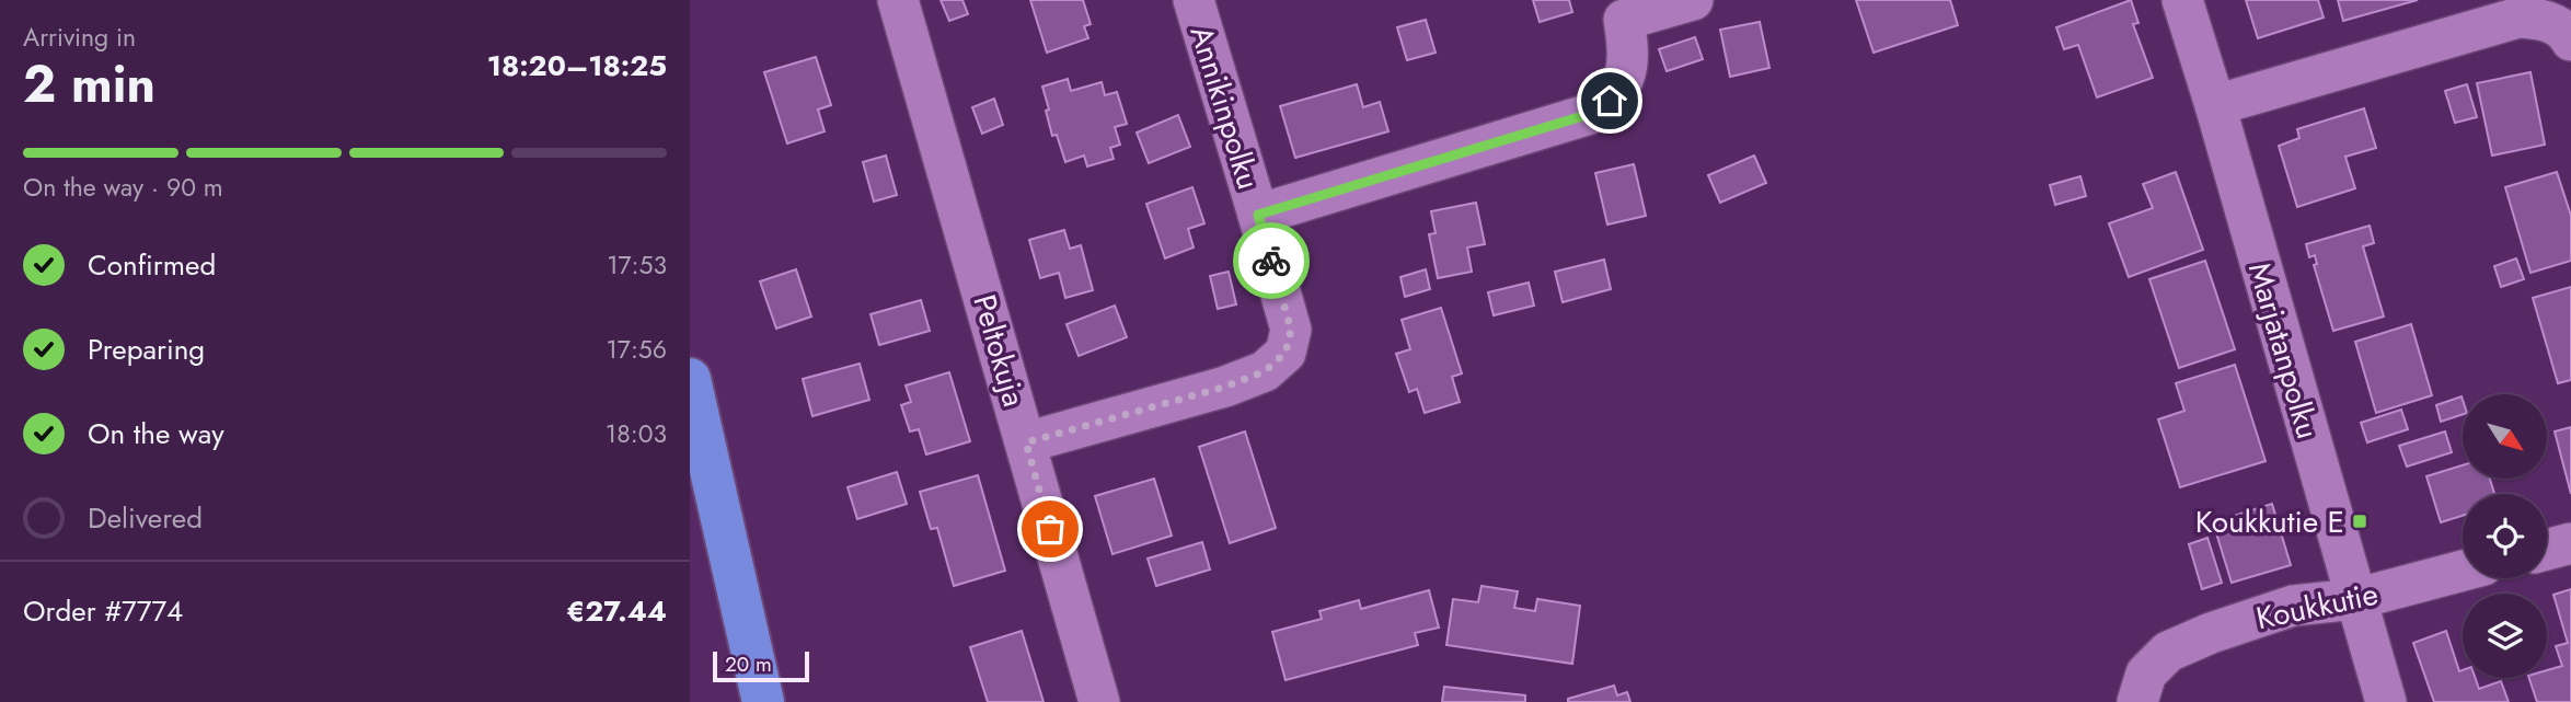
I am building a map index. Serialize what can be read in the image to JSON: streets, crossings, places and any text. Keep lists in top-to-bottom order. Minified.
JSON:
{"streets":{"street":["Annikinpolku","Peltokuja","Marjatanpolku","Koukkutie"]},"crossings":[["Annikinpolku","Peltokuja"],["Marjatanpolku","Koukkutie"]],"places":{"transit":["Koukkutie E"]},"scale_bar":"20 m","north":"bottom right","page":{"heading":["2 min","Arriving in","18:20–18:25"],"panel":["Order #7774","€27.44"],"bar":"On the way · 90 m","list":[["Confirmed","17:53"],["Preparing","17:56"],["On the way","18:03"],"Delivered"],"scale":"20 m"}}
